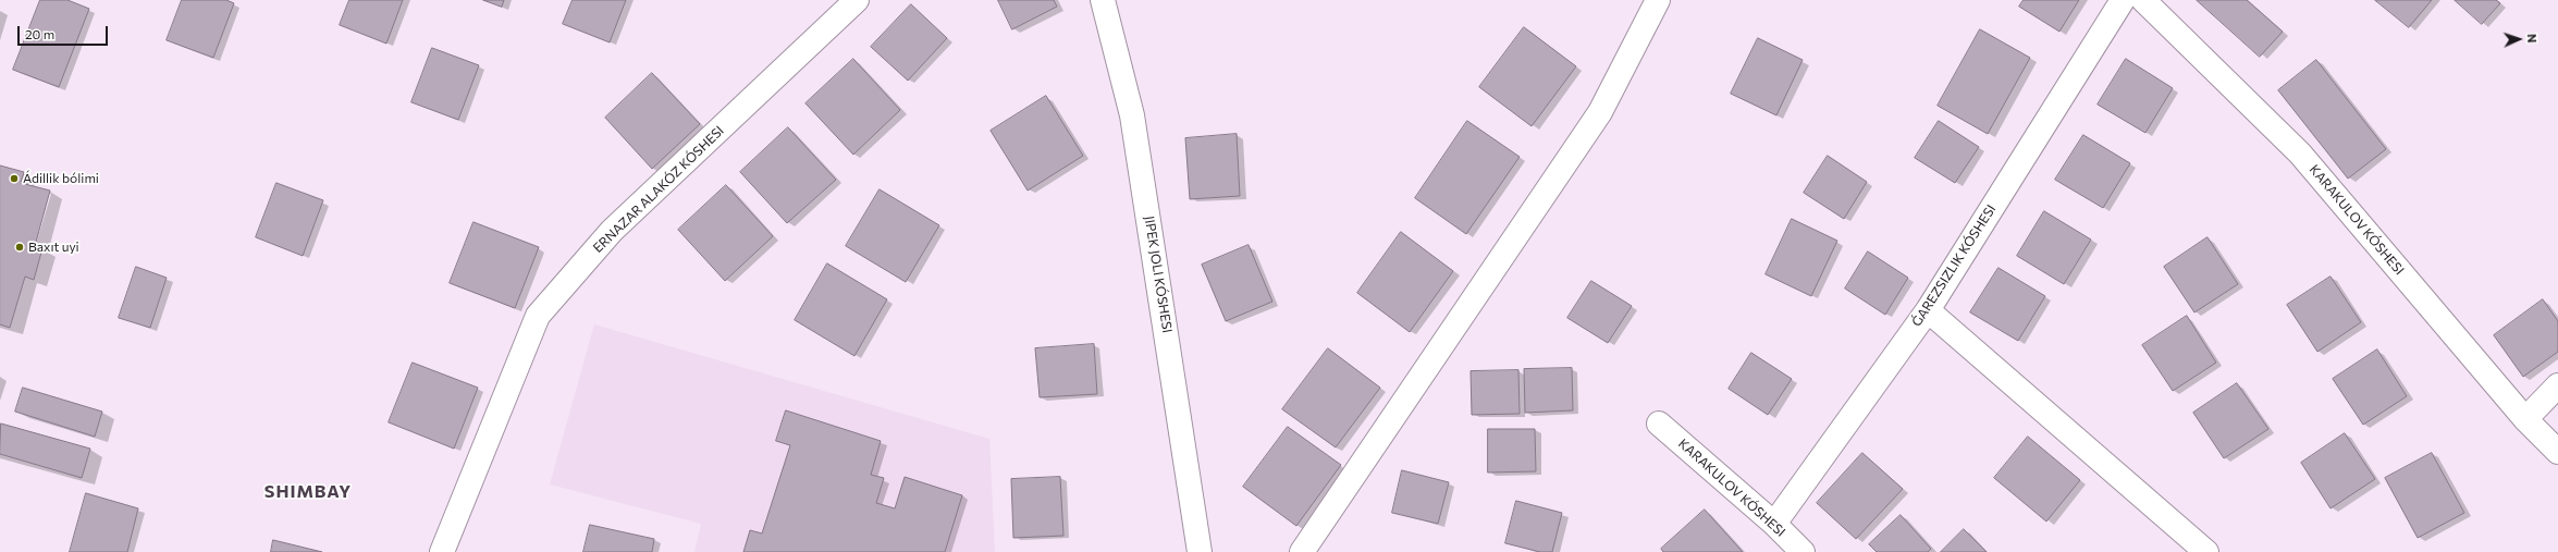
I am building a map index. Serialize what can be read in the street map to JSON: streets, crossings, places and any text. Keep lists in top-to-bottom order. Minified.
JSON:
{"streets":{"street":["ERNAZAR ALAKÓZ KÓSHESI","KARAKULOV KÓSHESI","ǴAREZSIZLIK KÓSHESI"]},"crossings":[["KARAKULOV KÓSHESI","ǴAREZSIZLIK KÓSHESI"]],"districts":["SHIMBAY"],"places":["Ádillik bólimi","Baxıt uyi"],"scale_bar":"20 m","north":"right"}
